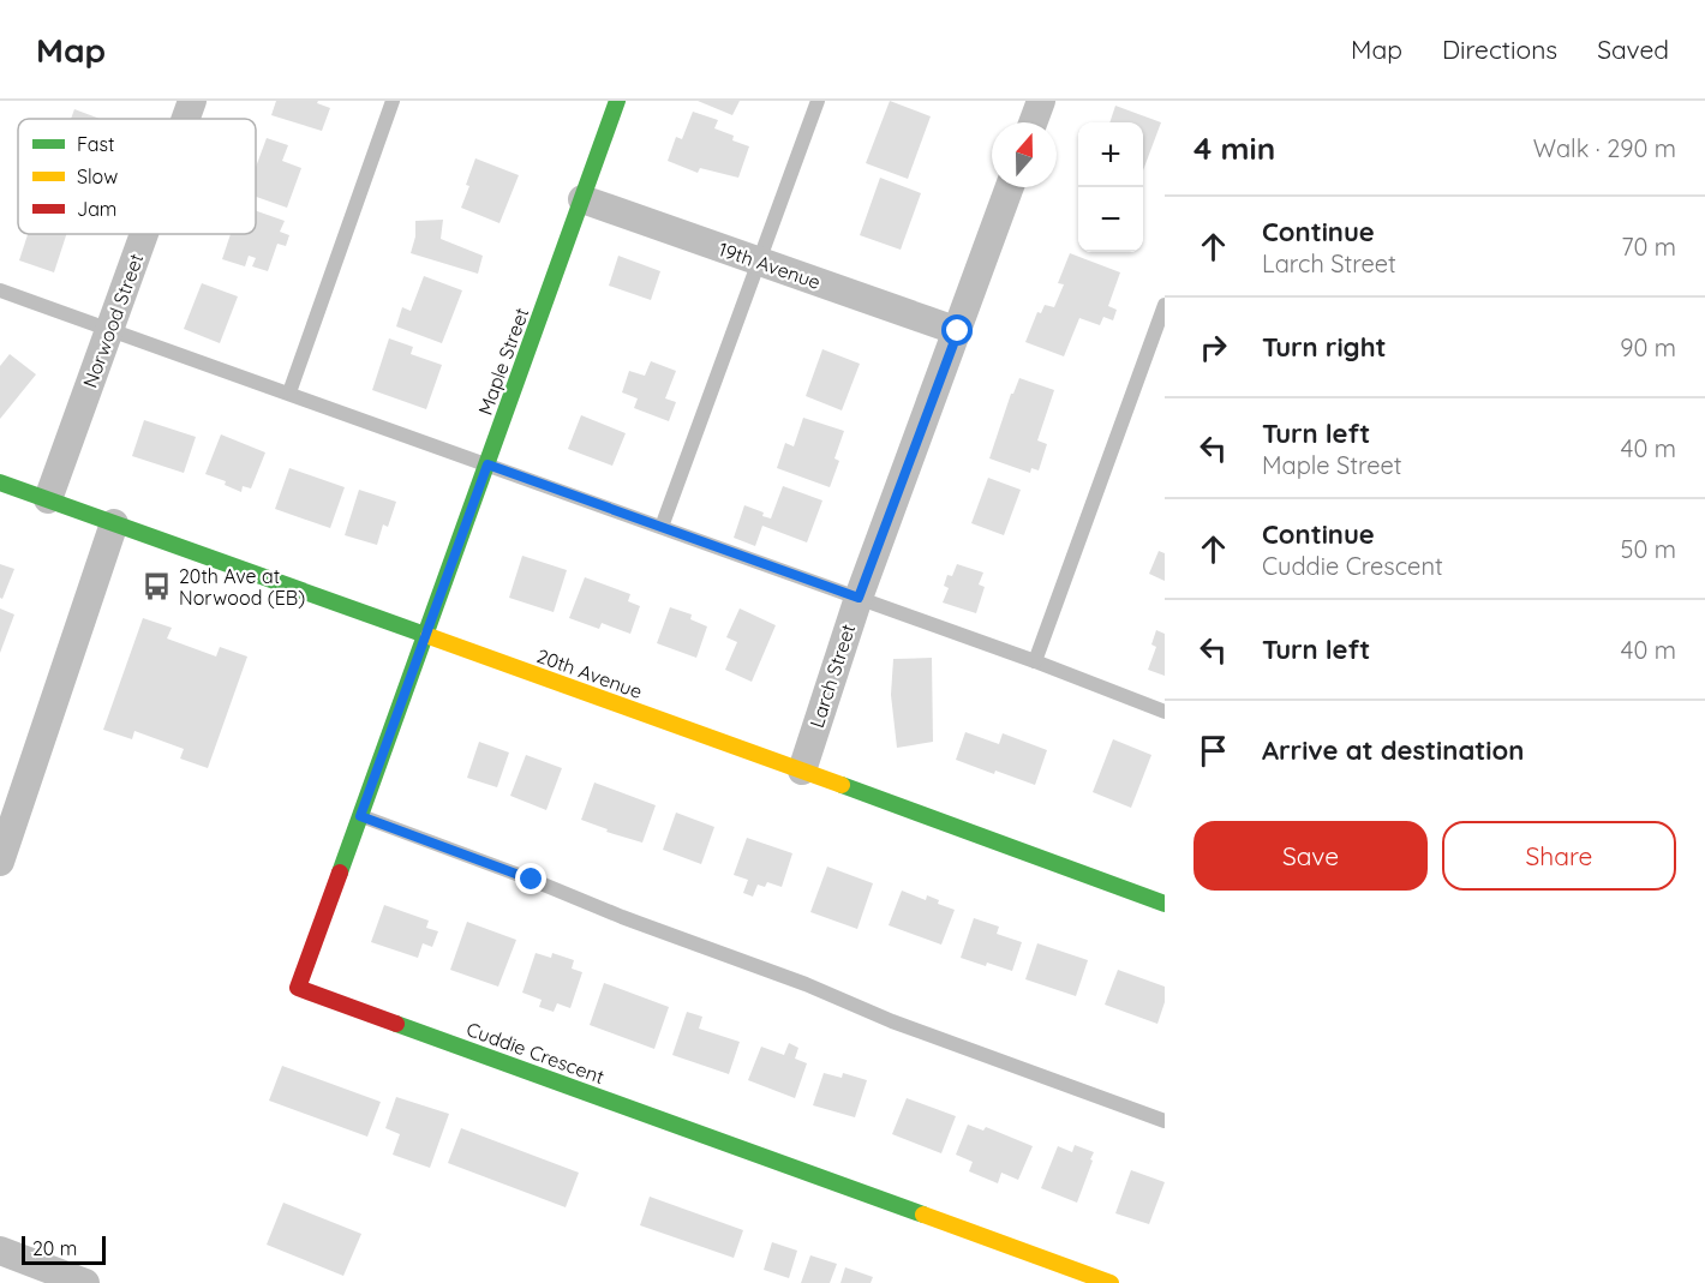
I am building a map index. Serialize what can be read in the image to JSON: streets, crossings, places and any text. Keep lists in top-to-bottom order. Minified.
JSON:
{"streets":{"street":["19th Avenue","Norwood Street","Maple Street","20th Avenue","Larch Street","Cuddie Crescent"]},"crossings":[["19th Avenue","Maple Street"],["19th Avenue","Larch Street"],["Norwood Street","20th Avenue"],["Maple Street","20th Avenue"],["Maple Street","Cuddie Crescent"],["20th Avenue","Larch Street"],["20th Avenue","Cuddie Crescent"]],"places":{"bus stop":["20th Ave at Norwood (EB)"]},"legend":["Fast","Slow","Jam"],"scale_bar":"20 m","north":"top","page":{"header":"Map","nav":["Map","Directions","Saved"],"heading":["4 min","Walk · 290 m"],"map_buttons":["+","−"],"list":[["Continue","Larch Street","70 m"],["Turn right","90 m"],["Turn left","Maple Street","40 m"],["Continue","Cuddie Crescent","50 m"],["Turn left","40 m"],"Arrive at destination"],"buttons":["Save","Share"],"scale":"20 m"}}
